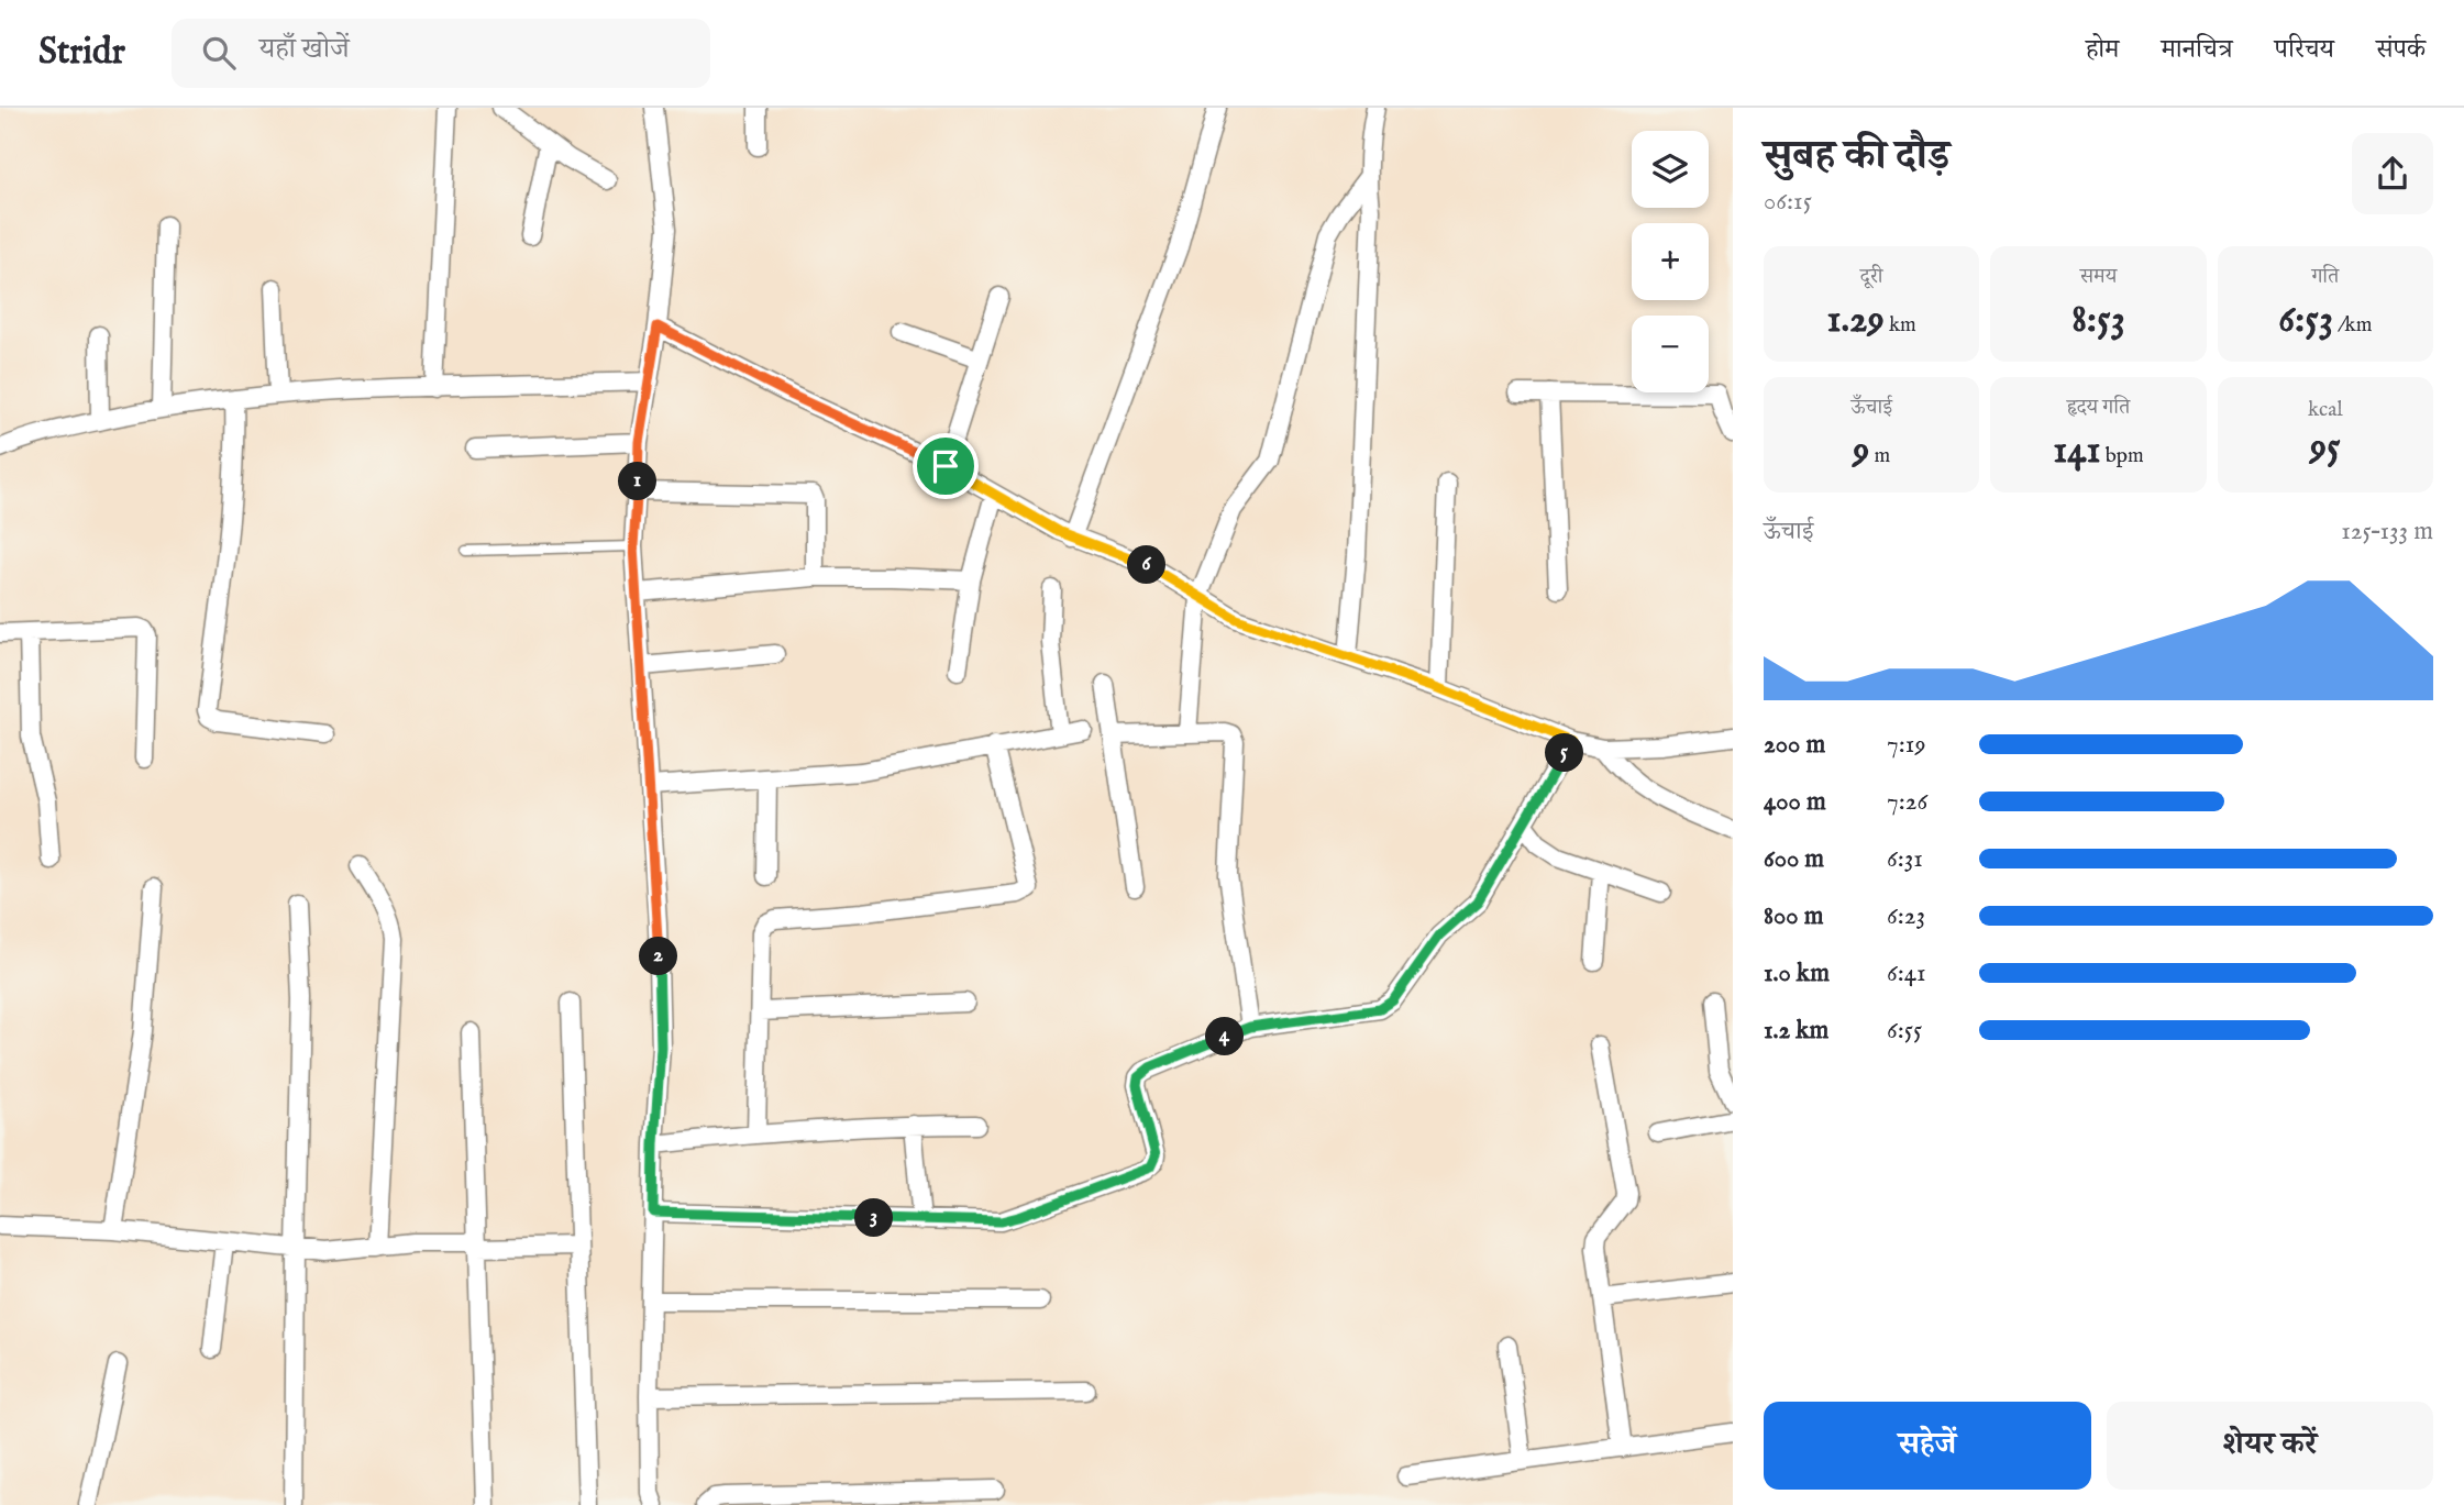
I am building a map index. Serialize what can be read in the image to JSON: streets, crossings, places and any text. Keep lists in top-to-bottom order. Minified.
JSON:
{"page":{"header":"Stridr","search":"यहाँ खोजें","nav":["होम","मानचित्र","परिचय","संपर्क"],"heading":["सुबह की दौड़","06:15"],"map_buttons":["+","−"],"stats":[["दूरी","1.29 km"],["समय","8:53"],["गति","6:53 /km"],["ऊँचाई","9 m"],["हृदय गति","141 bpm"],["kcal","95"]],"pins":["1","6","5","2","4","3"],"chart":["ऊँचाई","125–133 m"],"list":[{"name":"200 m","note":"7:19"},{"name":"400 m","note":"7:26"},{"name":"600 m","note":"6:31"},{"name":"800 m","note":"6:23"},{"name":"1.0 km","note":"6:41"},{"name":"1.2 km","note":"6:55"}],"buttons":["सहेजें","शेयर करें"]}}
